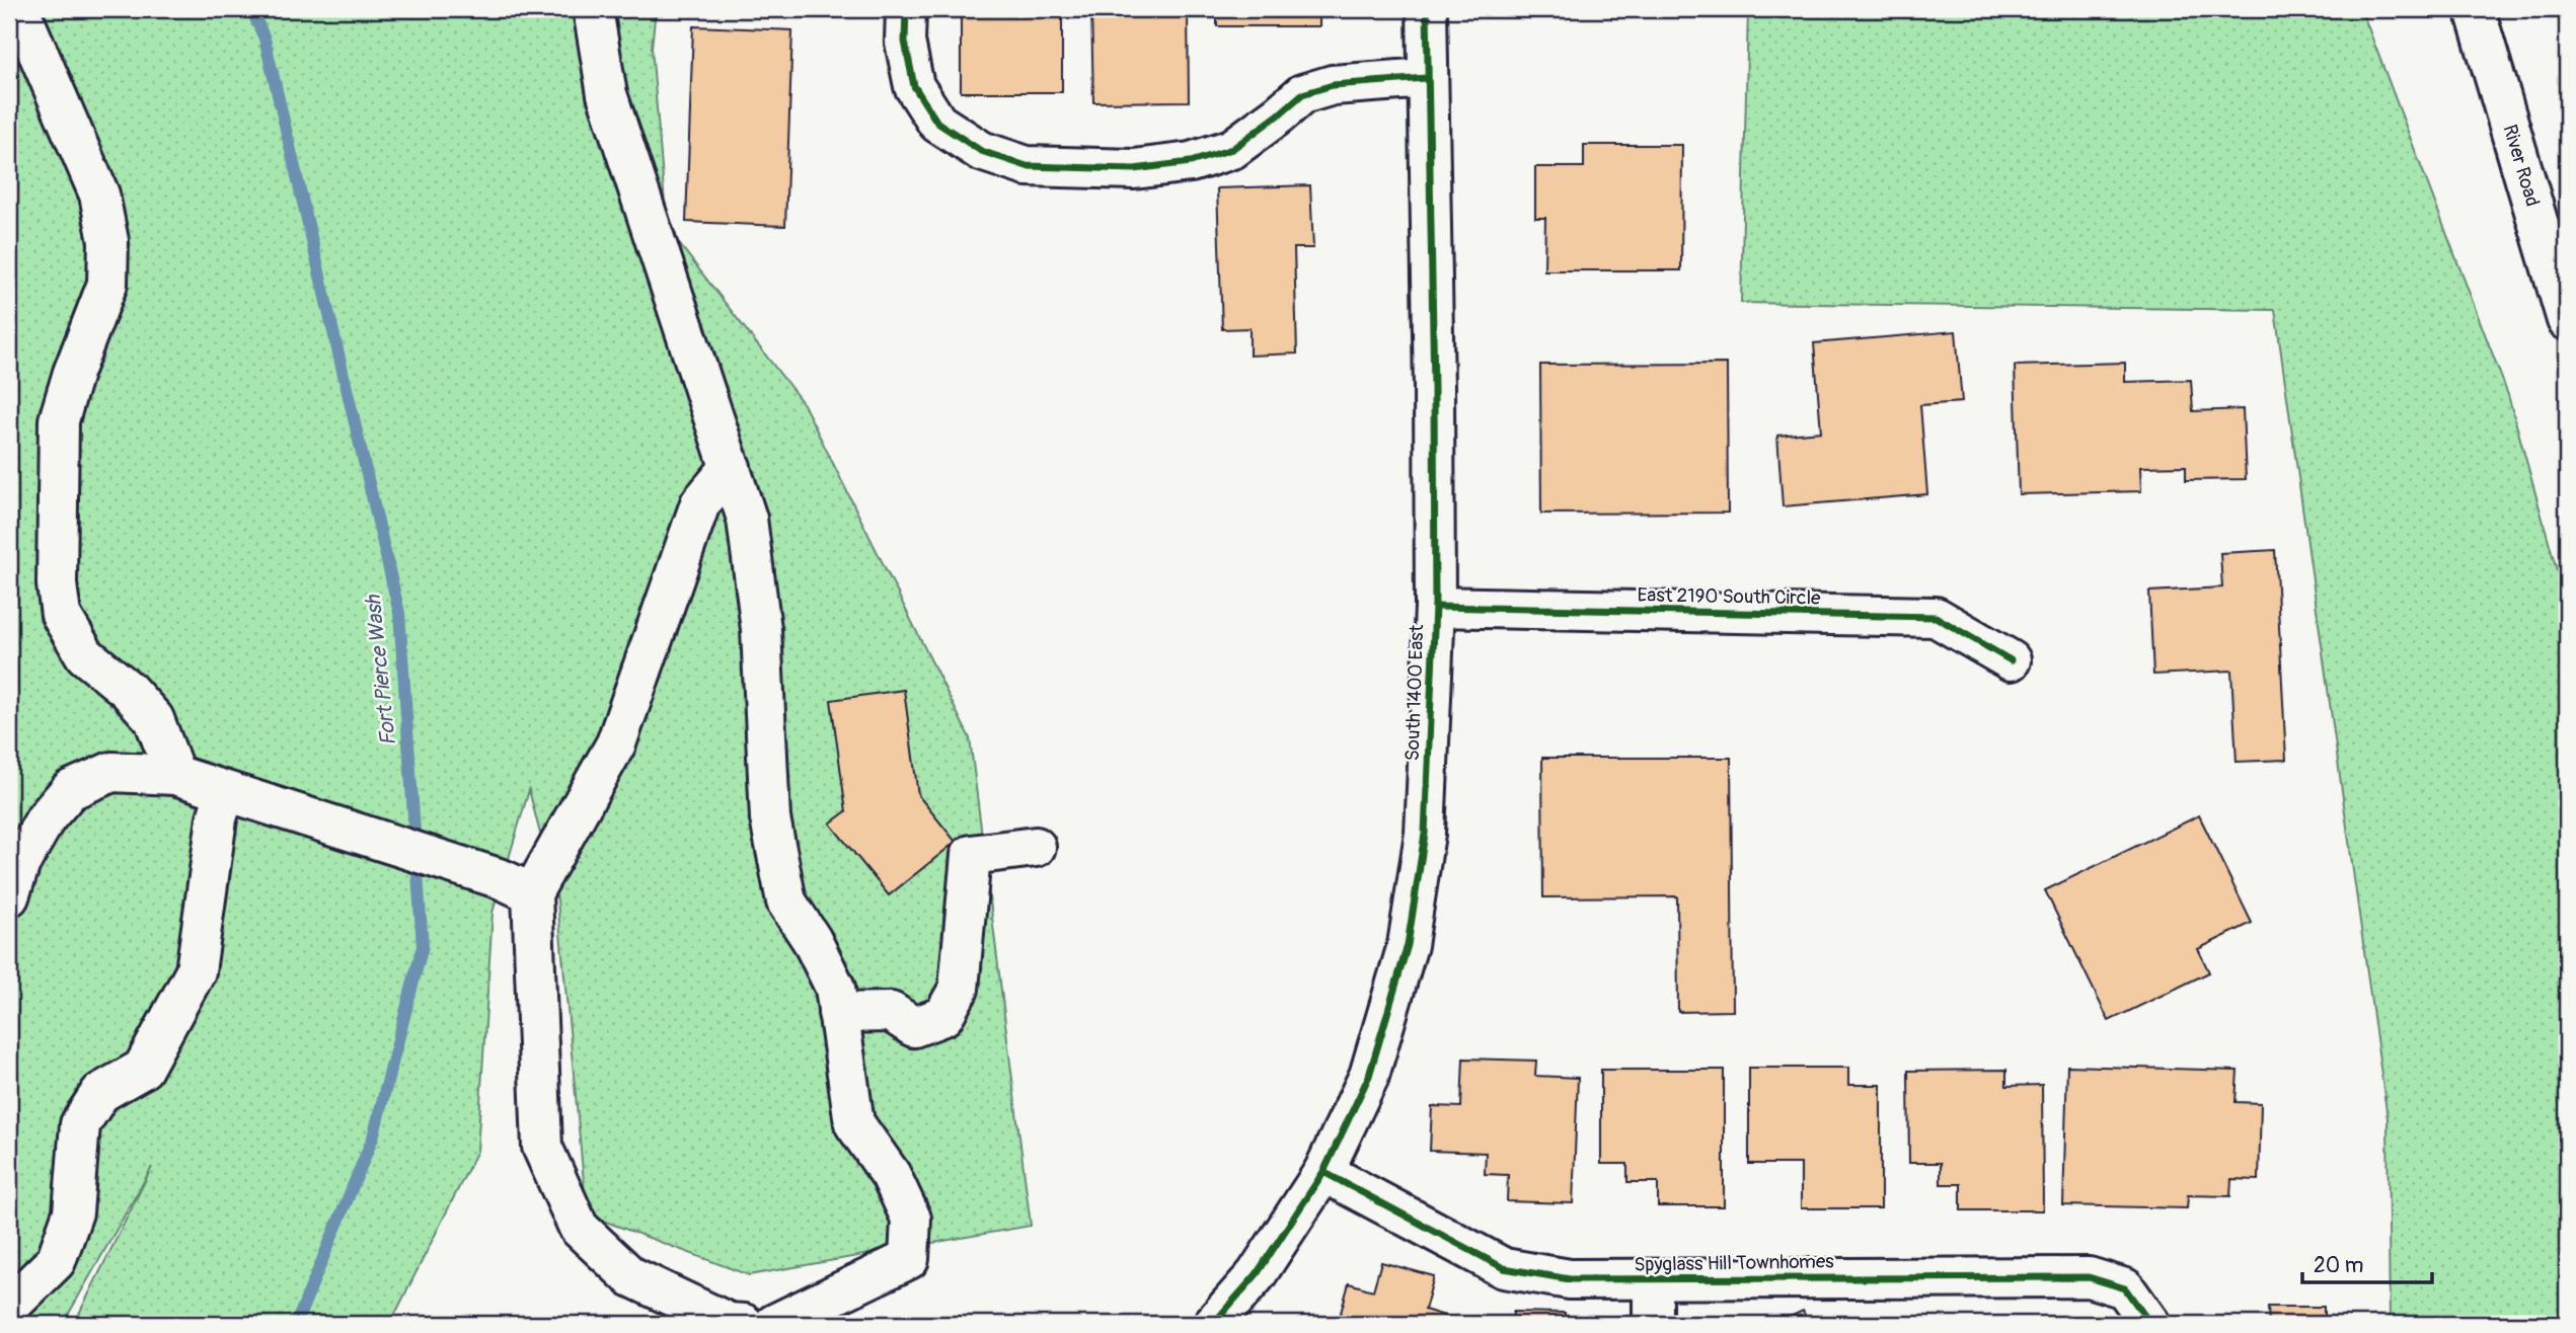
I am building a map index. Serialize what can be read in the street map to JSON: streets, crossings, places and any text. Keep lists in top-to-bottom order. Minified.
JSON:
{"streets":{"street":["River Road","East 2190 South Circle","South 1400 East","Spyglass Hill Townhomes"]},"crossings":[["East 2190 South Circle","South 1400 East"],["South 1400 East","Spyglass Hill Townhomes"]],"water":["Fort Pierce Wash"],"scale_bar":"20 m"}
